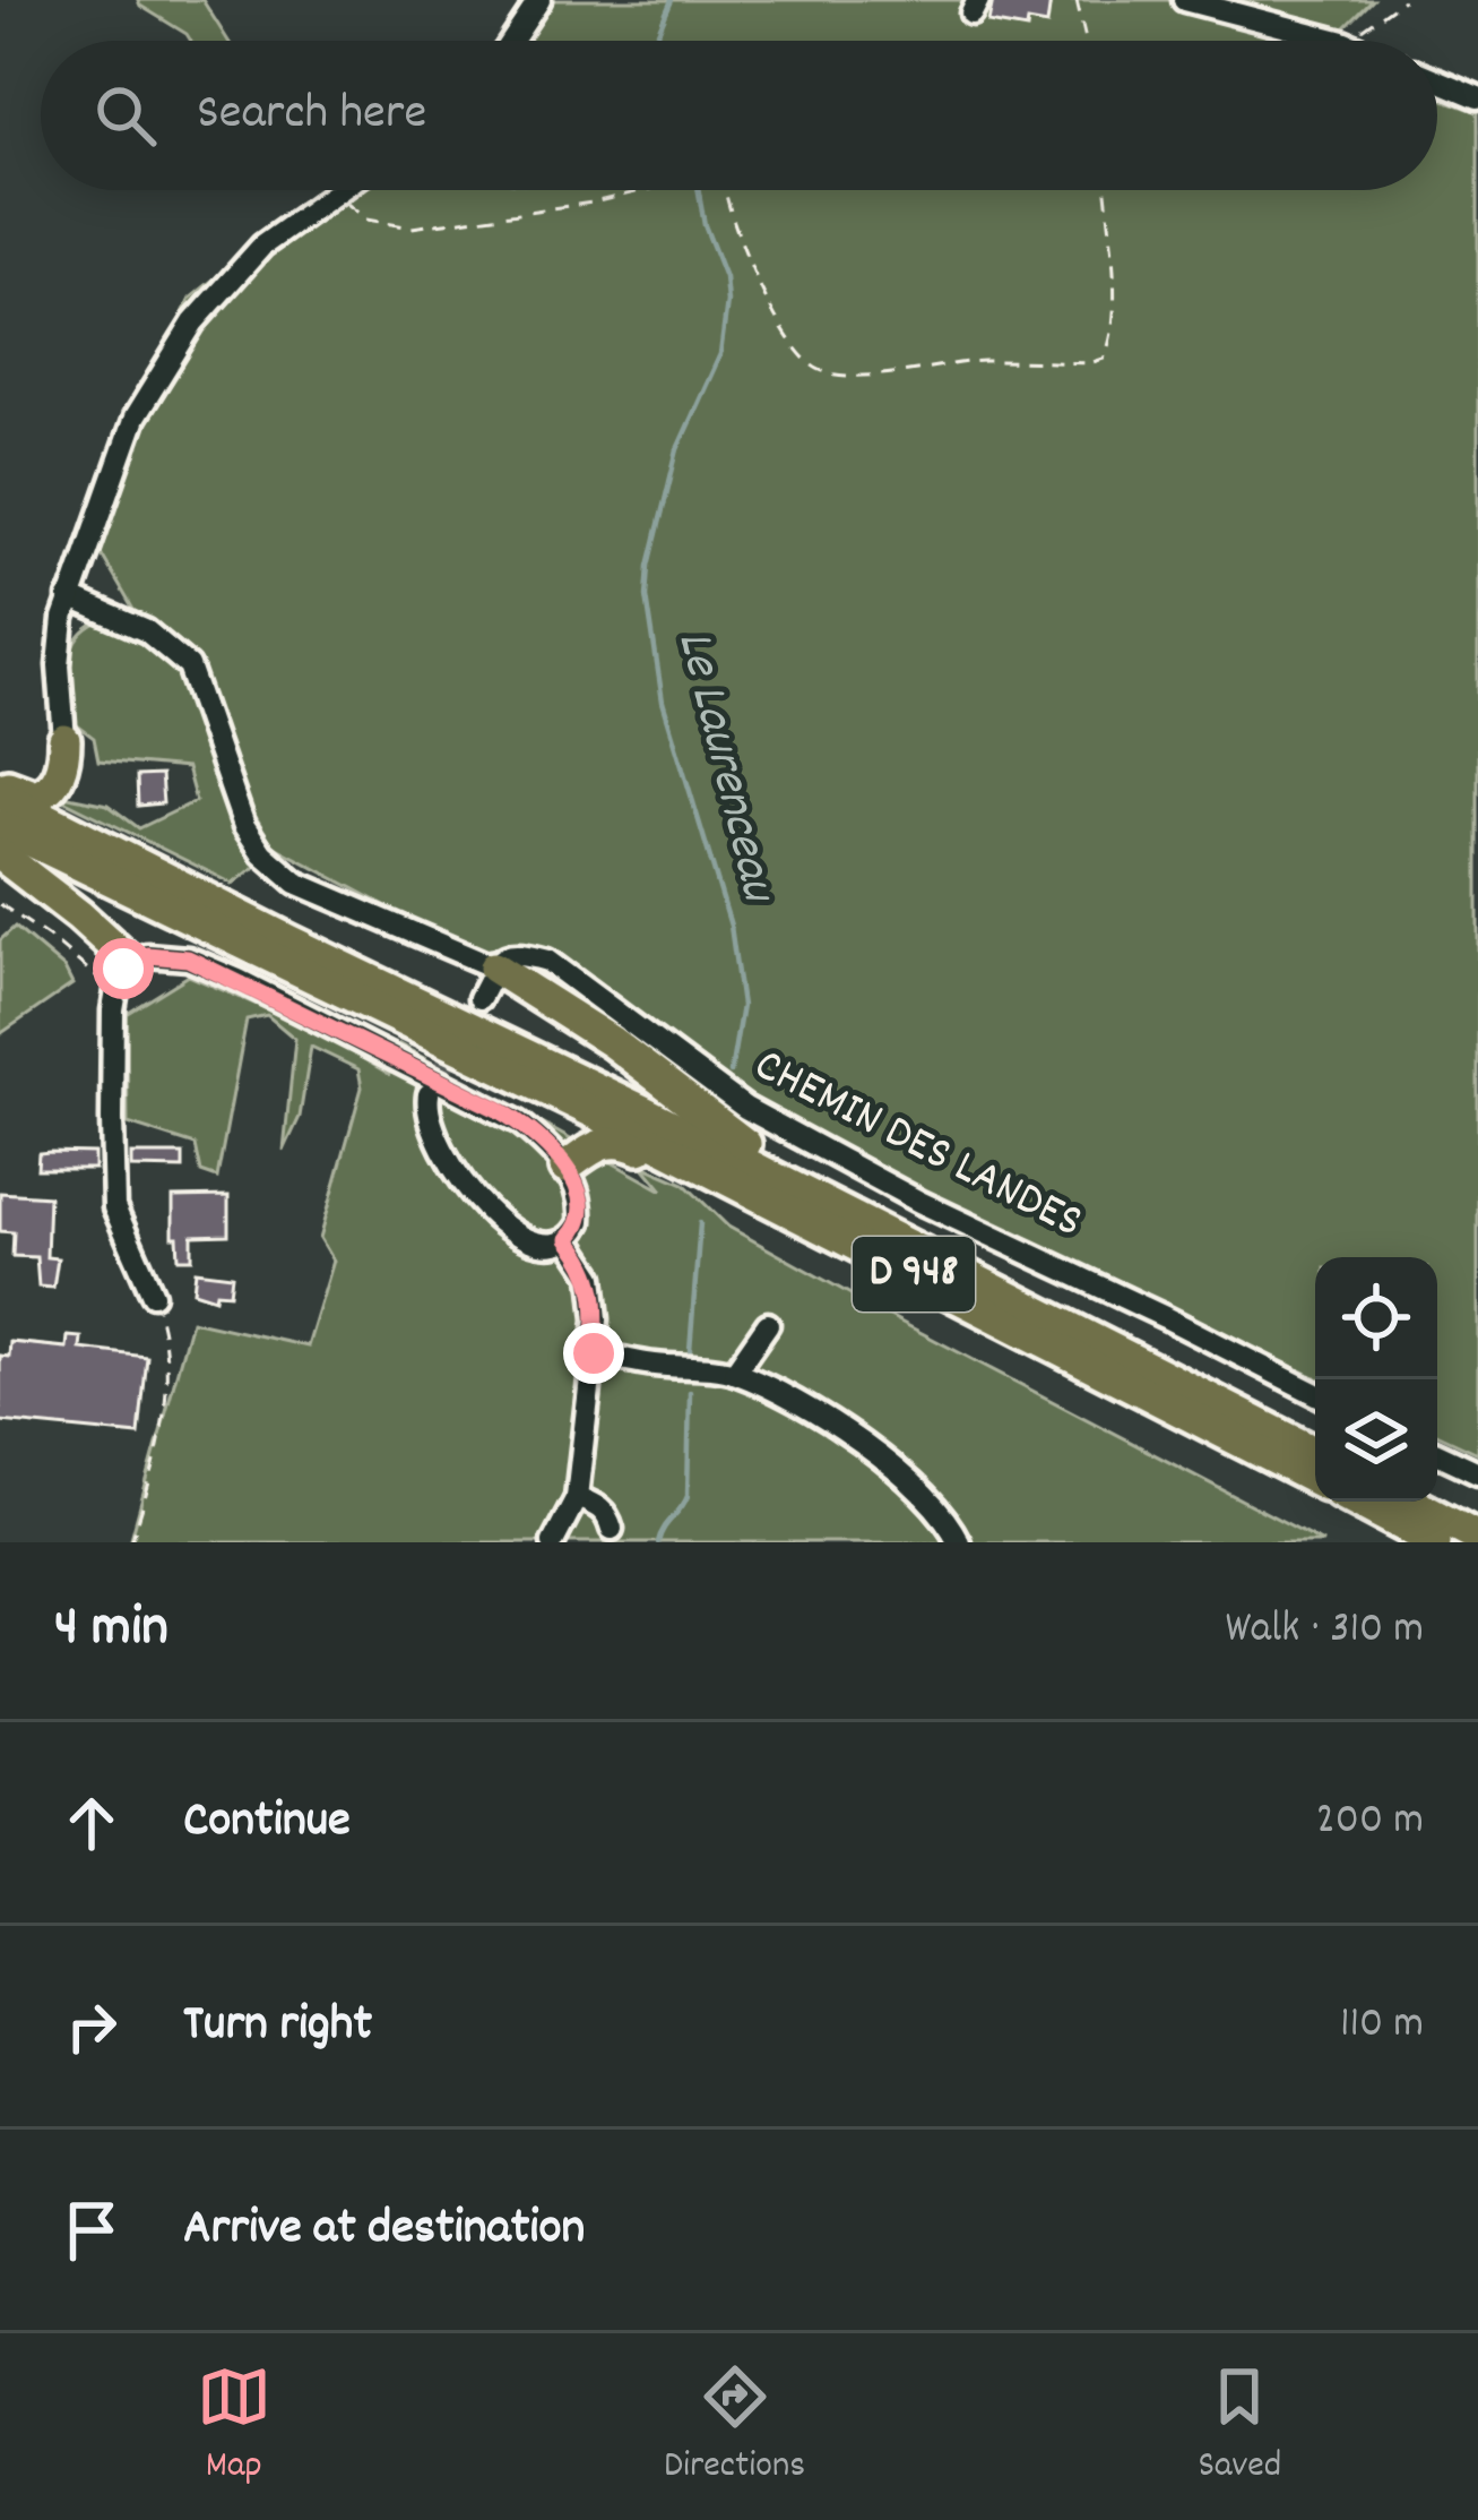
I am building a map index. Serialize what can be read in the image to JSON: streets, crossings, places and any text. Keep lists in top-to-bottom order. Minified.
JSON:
{"streets":{"highway":["D 948"],"street":["CHEMIN DES LANDES"]},"water":["Le Laurenceau"],"page":{"search":"Search here","heading":["4 min","Walk · 310 m"],"list":[["Continue","200 m"],["Turn right","110 m"],"Arrive at destination"],"nav":["Map","Directions","Saved"]}}
